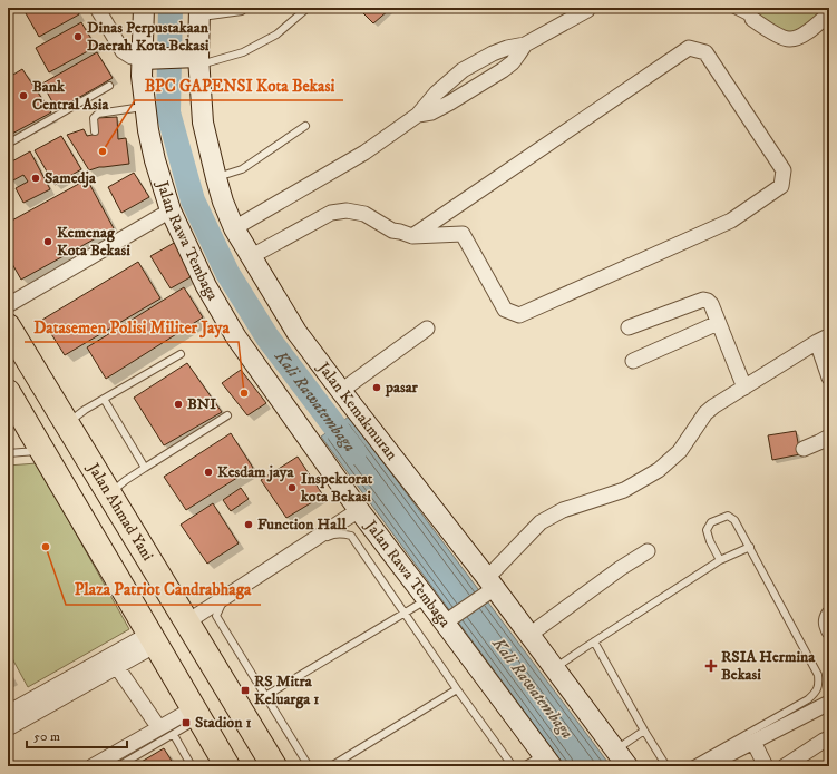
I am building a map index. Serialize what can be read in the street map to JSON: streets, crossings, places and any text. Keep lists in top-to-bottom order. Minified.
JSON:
{"streets":{"highway":["Jalan Ahmad Yani"],"street":["Jalan Rawa Tembaga","Jalan Kemakmuran"]},"water":["Kali Rawatembaga"],"places":{"other":["Dinas Perpustakaan Daerah Kota Bekasi","Bank Central Asia","BPC GAPENSI Kota Bekasi","Samedja","Kemenag Kota Bekasi","pasar","Datasemen Polisi Militer Jaya","BNI","Kesdam jaya","Inspektorat kota Bekasi","Function Hall","Plaza Patriot Candrabhaga"],"health":["RSIA Hermina Bekasi"],"transit":["RS Mitra Keluarga 1","Stadion 1"]},"scale_bar":"50 m"}
